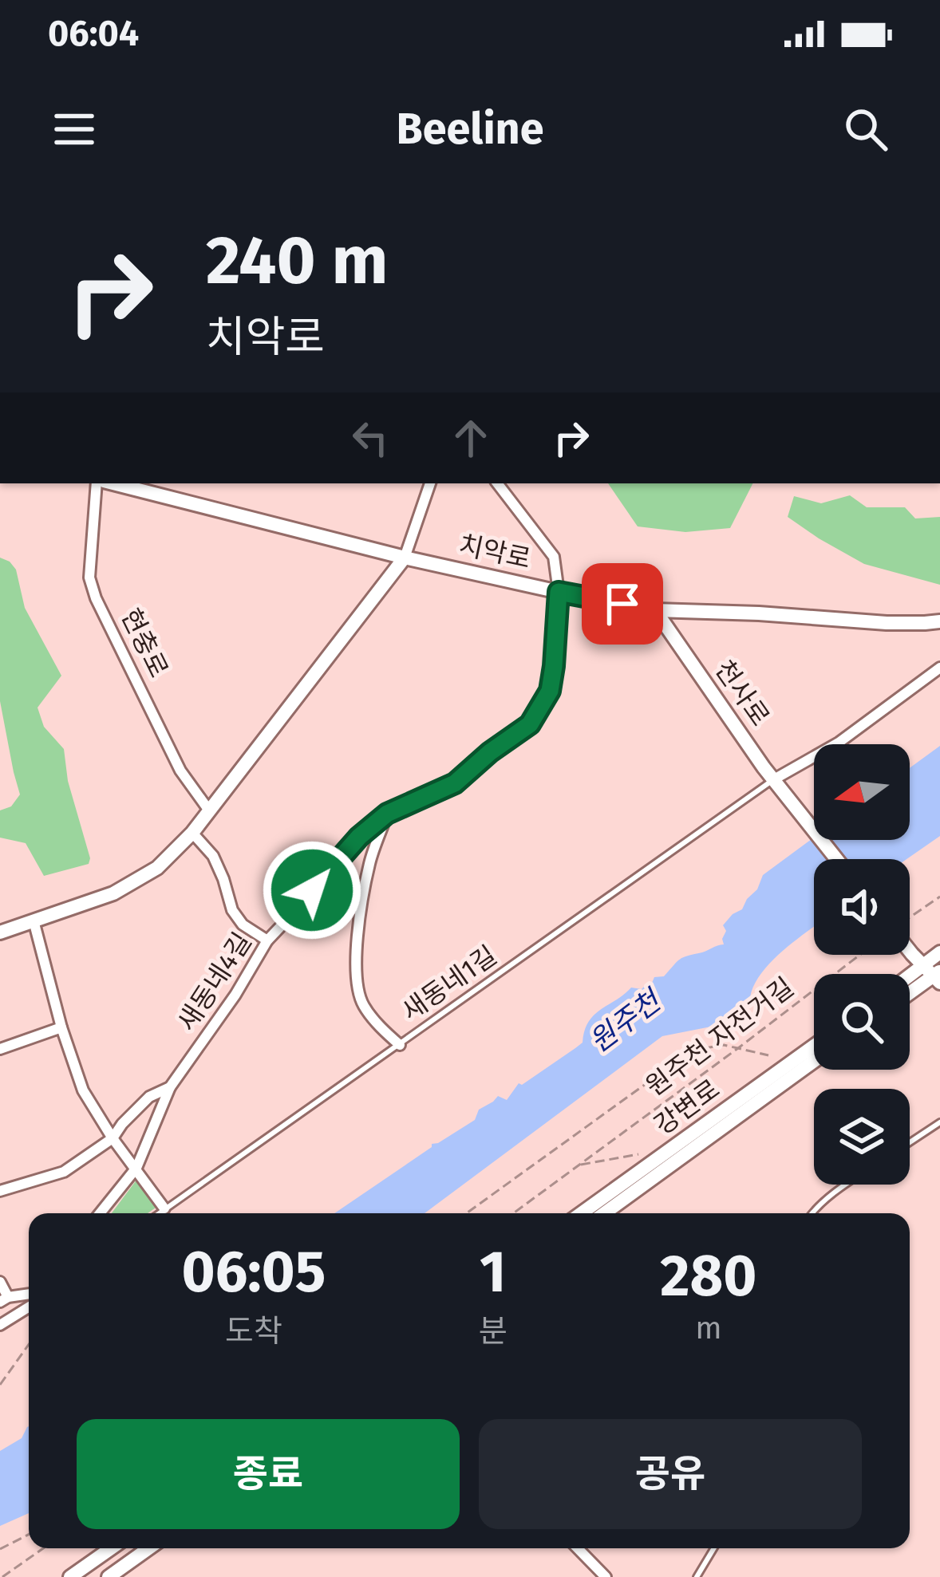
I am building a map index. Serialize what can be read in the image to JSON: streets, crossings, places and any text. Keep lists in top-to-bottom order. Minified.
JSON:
{"streets":{"street":["치악로","현충로","천사로","새동네4길","강변로"],"lane":["새동네1길"],"path":["원주천 자전거길"]},"crossings":[["치악로","천사로"],["치악로","새동네4길"],["천사로","새동네1길"]],"water":["원주천"],"north":"left","page":{"status":"06:04","header":"Beeline","turn":["240 m","치악로"],"eta":["06:05","도착","1","분","280","m"],"buttons":["종료","공유"]}}
